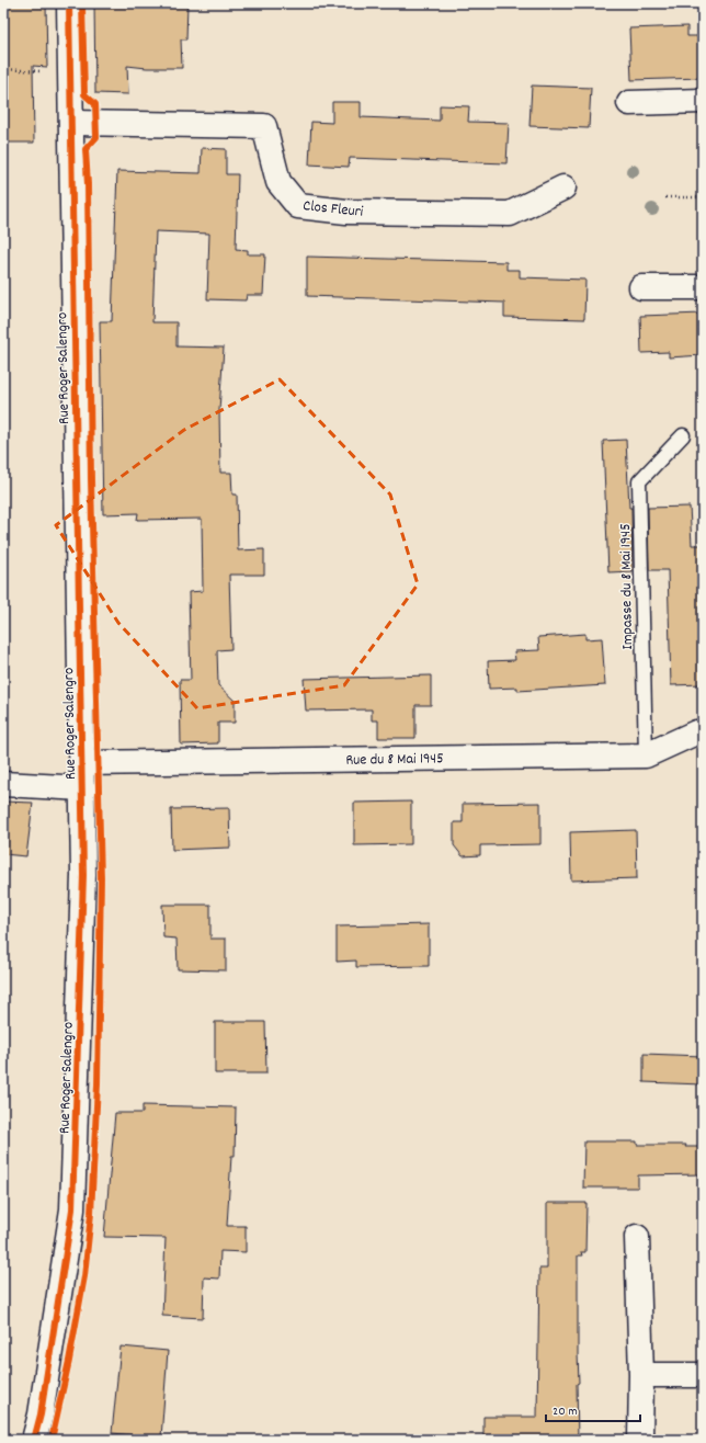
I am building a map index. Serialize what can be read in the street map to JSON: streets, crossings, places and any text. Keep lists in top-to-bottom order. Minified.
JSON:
{"streets":{"street":["Clos Fleuri","Rue Roger Salengro","Rue du 8 Mai 1945"],"lane":["Impasse du 8 Mai 1945"]},"crossings":[["Clos Fleuri","Rue Roger Salengro"],["Rue Roger Salengro","Rue du 8 Mai 1945"],["Impasse du 8 Mai 1945","Rue du 8 Mai 1945"]],"scale_bar":"20 m"}
